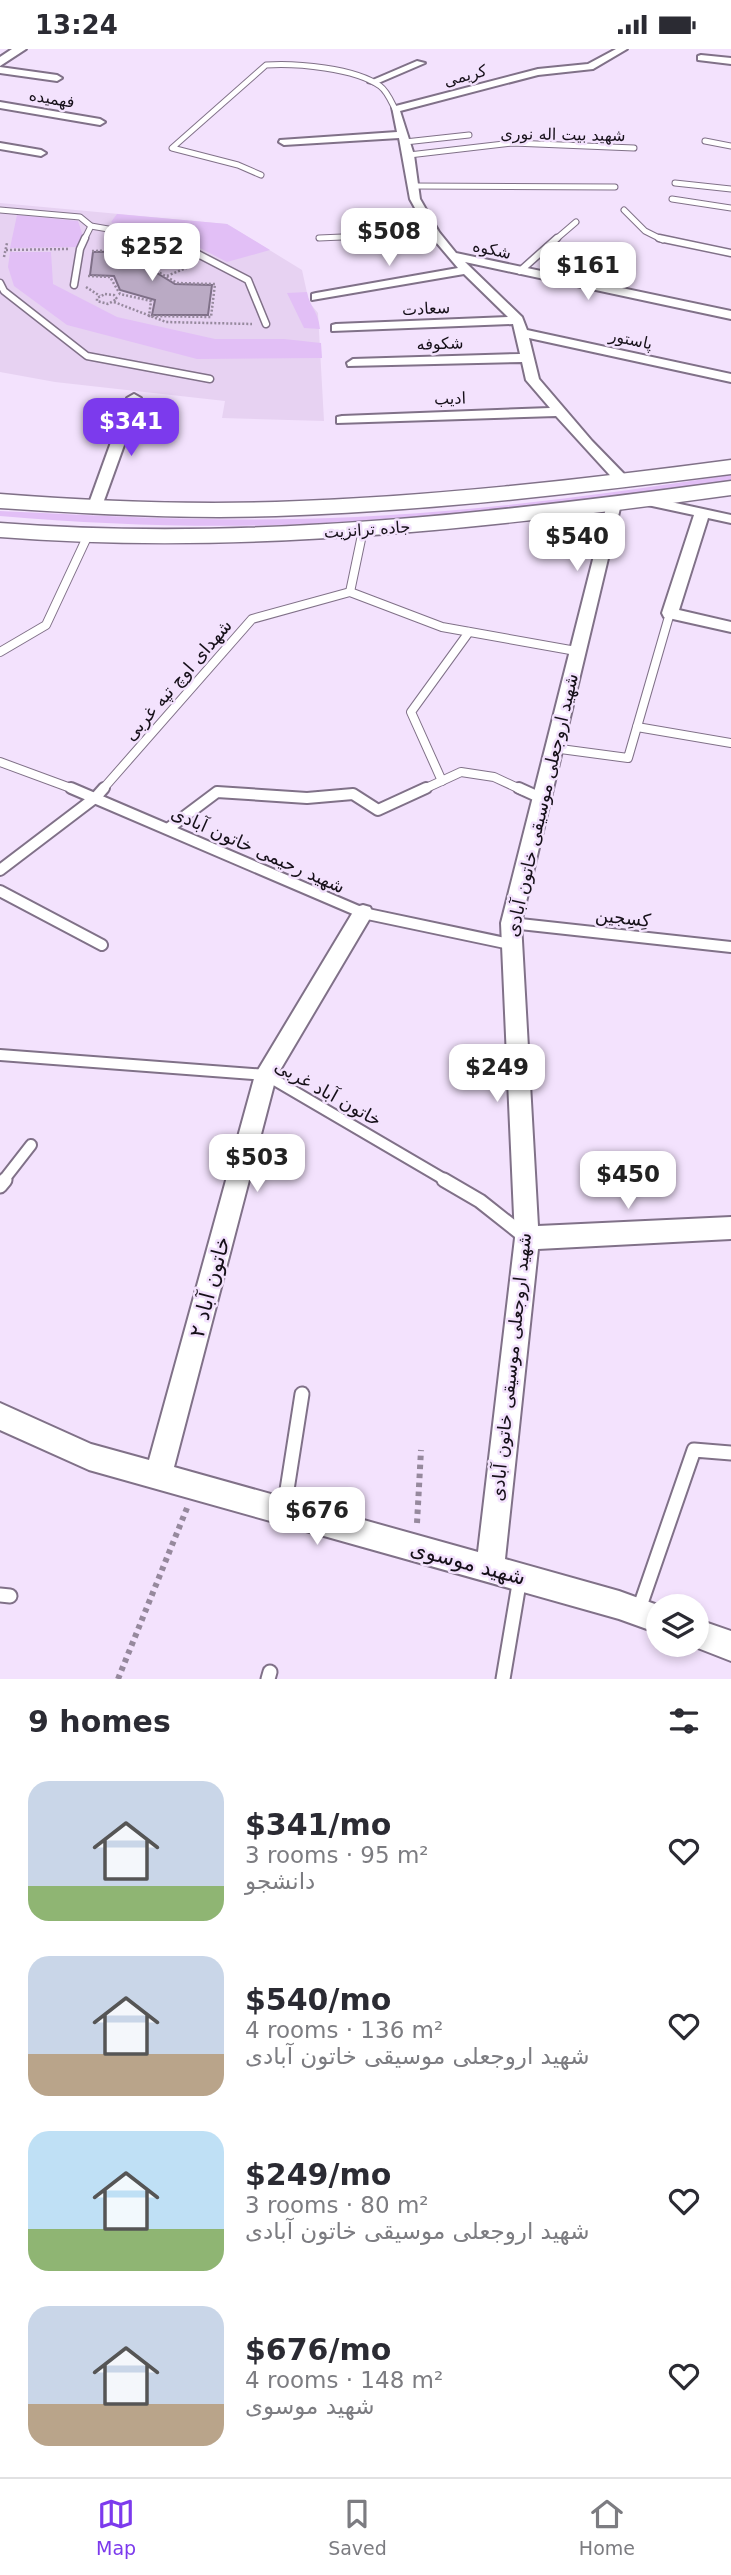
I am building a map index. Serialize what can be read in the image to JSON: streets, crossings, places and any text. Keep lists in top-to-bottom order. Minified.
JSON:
{"streets":{"main road":["جاده ترانزیت"],"street":["کریمی","فهمیده","شکوه","سعادت","پاستور","شکوفه","ادیب","شهید اروجعلی موسیقی خاتون آبادی","خاتون آباد ۲","شهید موسوی"],"lane":["شهید بیت اله نوری","شهدای اوچ تپه غربی","شهید رحیمی خاتون آبادی","کِسِجین","خاتون آباد غربی"]},"crossings":[["جاده ترانزیت","شهید اروجعلی موسیقی خاتون آبادی"],["شهدای اوچ تپه غربی","شهید رحیمی خاتون آبادی"],["شهید اروجعلی موسیقی خاتون آبادی","شهید رحیمی خاتون آبادی"],["شهید اروجعلی موسیقی خاتون آبادی","کِسِجین"],["شهید اروجعلی موسیقی خاتون آبادی","خاتون آباد غربی"],["شهید اروجعلی موسیقی خاتون آبادی","شهید موسوی"],["شهید رحیمی خاتون آبادی","کِسِجین"],["شهید رحیمی خاتون آبادی","خاتون آباد ۲"],["خاتون آباد غربی","خاتون آباد ۲"],["خاتون آباد ۲","شهید موسوی"]],"page":{"status":"13:24","price":["$508","$252","$161","$341","$540","$249","$503","$450","$676"],"heading":"9 homes","list":[{"name":"$341/mo","note":"3 rooms · 95 m² · دانشجو"},{"name":"$540/mo","note":"4 rooms · 136 m² · شهید اروجعلی موسیقی خاتون آبادی"},{"name":"$249/mo","note":"3 rooms · 80 m² · شهید اروجعلی موسیقی خاتون آبادی"},{"name":"$676/mo","note":"4 rooms · 148 m² · شهید موسوی"}],"tabs":["Map","Saved","Home"]}}
